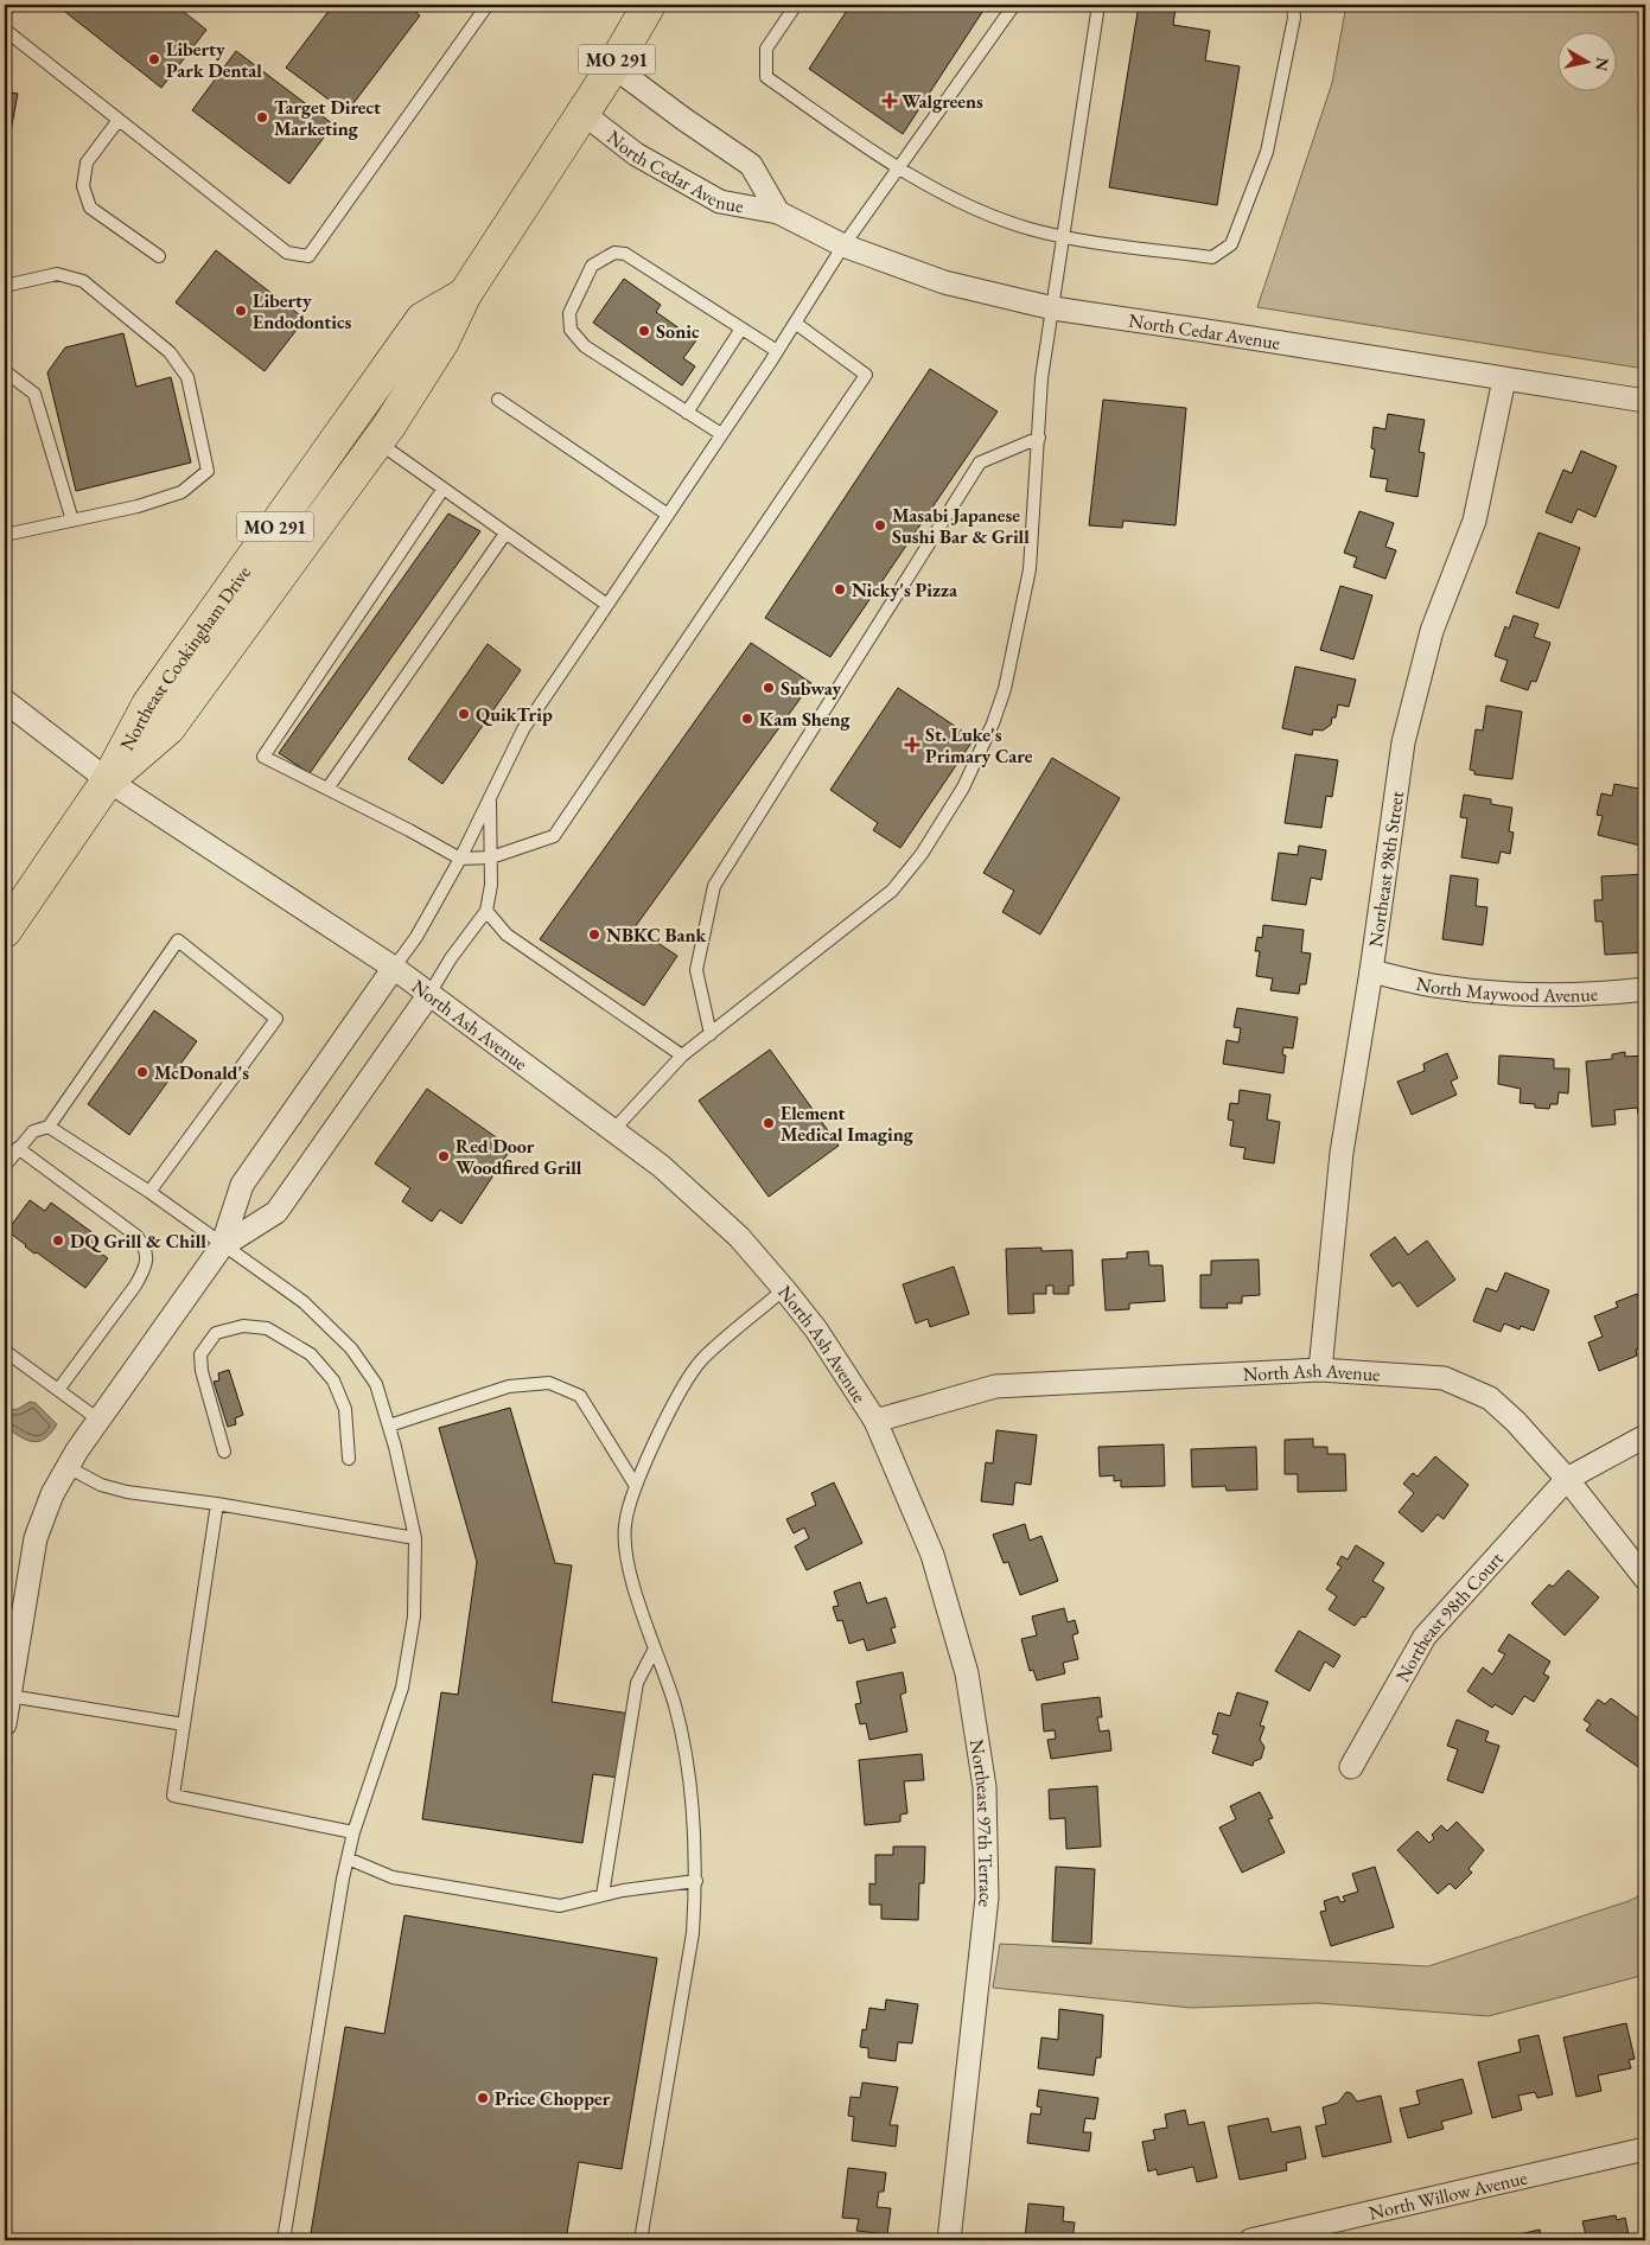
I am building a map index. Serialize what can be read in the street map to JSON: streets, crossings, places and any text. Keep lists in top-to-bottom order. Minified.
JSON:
{"streets":{"main road":["MO 291","Northeast Cookingham Drive"],"street":["North Cedar Avenue","Northeast 98th Street","North Maywood Avenue","North Ash Avenue","Northeast 98th Court","Northeast 97th Terrace","North Willow Avenue"]},"crossings":[["North Cedar Avenue","Northeast Cookingham Drive"],["North Cedar Avenue","Northeast 98th Street"],["Northeast Cookingham Drive","North Ash Avenue"],["Northeast 98th Street","North Maywood Avenue"],["Northeast 98th Street","North Ash Avenue"],["North Ash Avenue","Northeast 98th Court"],["North Ash Avenue","Northeast 97th Terrace"]],"places":{"other":["Liberty Park Dental","Target Direct Marketing","Liberty Endodontics","Sonic","Masabi Japanese Sushi Bar & Grill","Nicky's Pizza","Subway","QuikTrip","Kam Sheng","NBKC Bank","McDonald's","Element Medical Imaging","Red Door Woodfired Grill","DQ Grill & Chill","Price Chopper"],"health":["Walgreens","St. Luke's Primary Care"]},"north":"right"}
